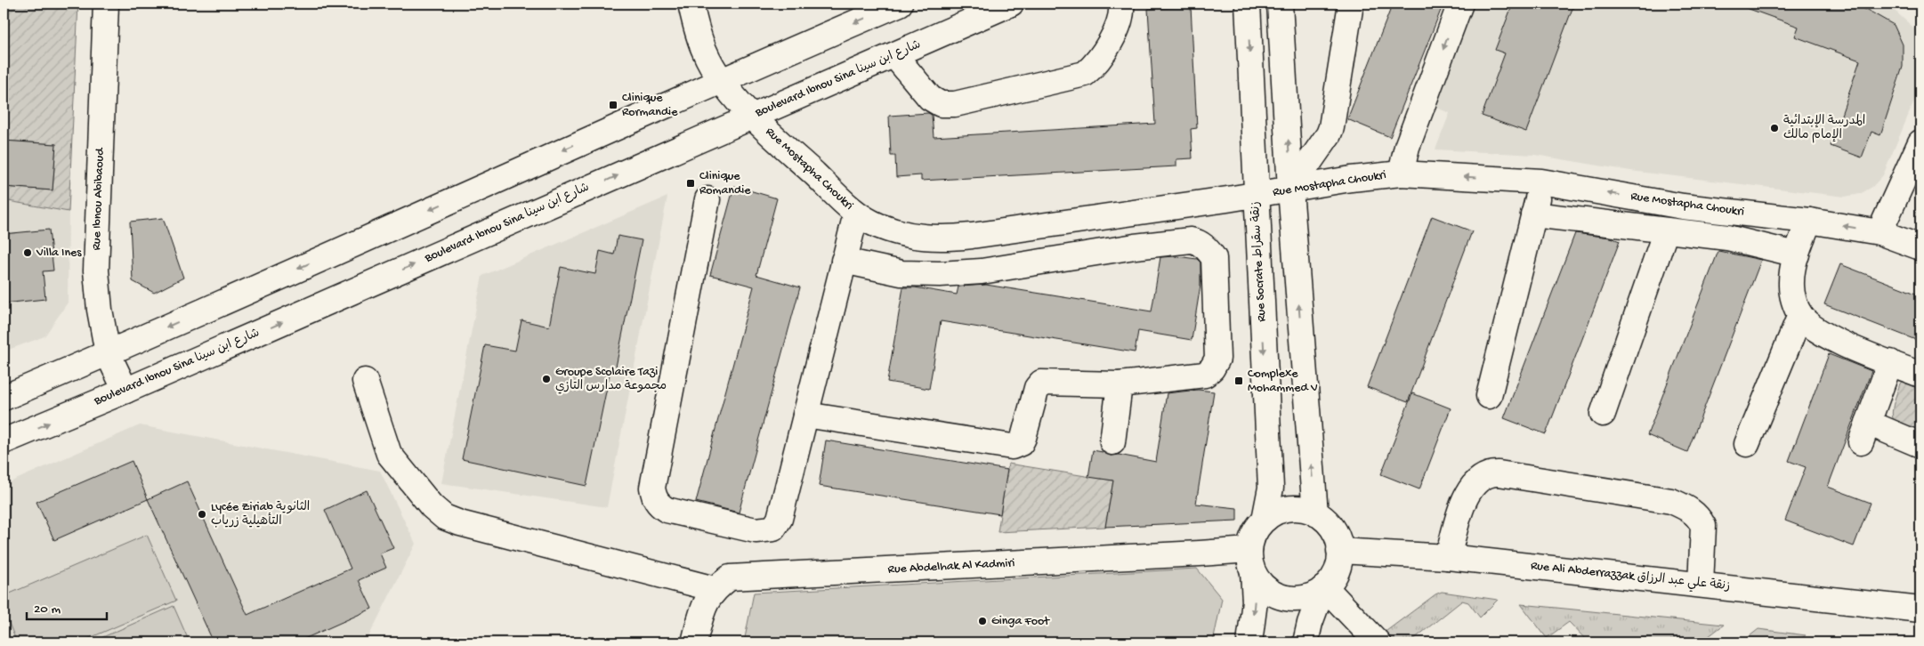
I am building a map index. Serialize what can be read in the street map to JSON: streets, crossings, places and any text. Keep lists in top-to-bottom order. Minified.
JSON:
{"streets":{"street":["Boulevard Ibnou Sina شارع ابن سينا","Rue Mostapha Choukri","Rue Ibnou Abibaoud","Rue Socrate زنقة سقراط","Rue Abdelhak Al Kadmiri","Rue Ali Abderrazzak زنقة علي عبد الرزاق"]},"crossings":[["Boulevard Ibnou Sina شارع ابن سينا","Rue Mostapha Choukri"],["Boulevard Ibnou Sina شارع ابن سينا","Rue Ibnou Abibaoud"],["Rue Mostapha Choukri","Rue Socrate زنقة سقراط"],["Rue Socrate زنقة سقراط","Rue Abdelhak Al Kadmiri"],["Rue Socrate زنقة سقراط","Rue Ali Abderrazzak زنقة علي عبد الرزاق"],["Rue Abdelhak Al Kadmiri","Rue Ali Abderrazzak زنقة علي عبد الرزاق"]],"places":{"transit":["Clinique Rormandie","Clinique Romandie","Complexe Mohammed V"],"other":["المدرسة الإبتدائية الإمام مالك","Villa Ines","Groupe Scolaire Tazi مجموعة مدارس التازي","Lycée Ziriab الثانوية التأهيلية زرياب","Ginga Foot"]},"scale_bar":"20 m"}
